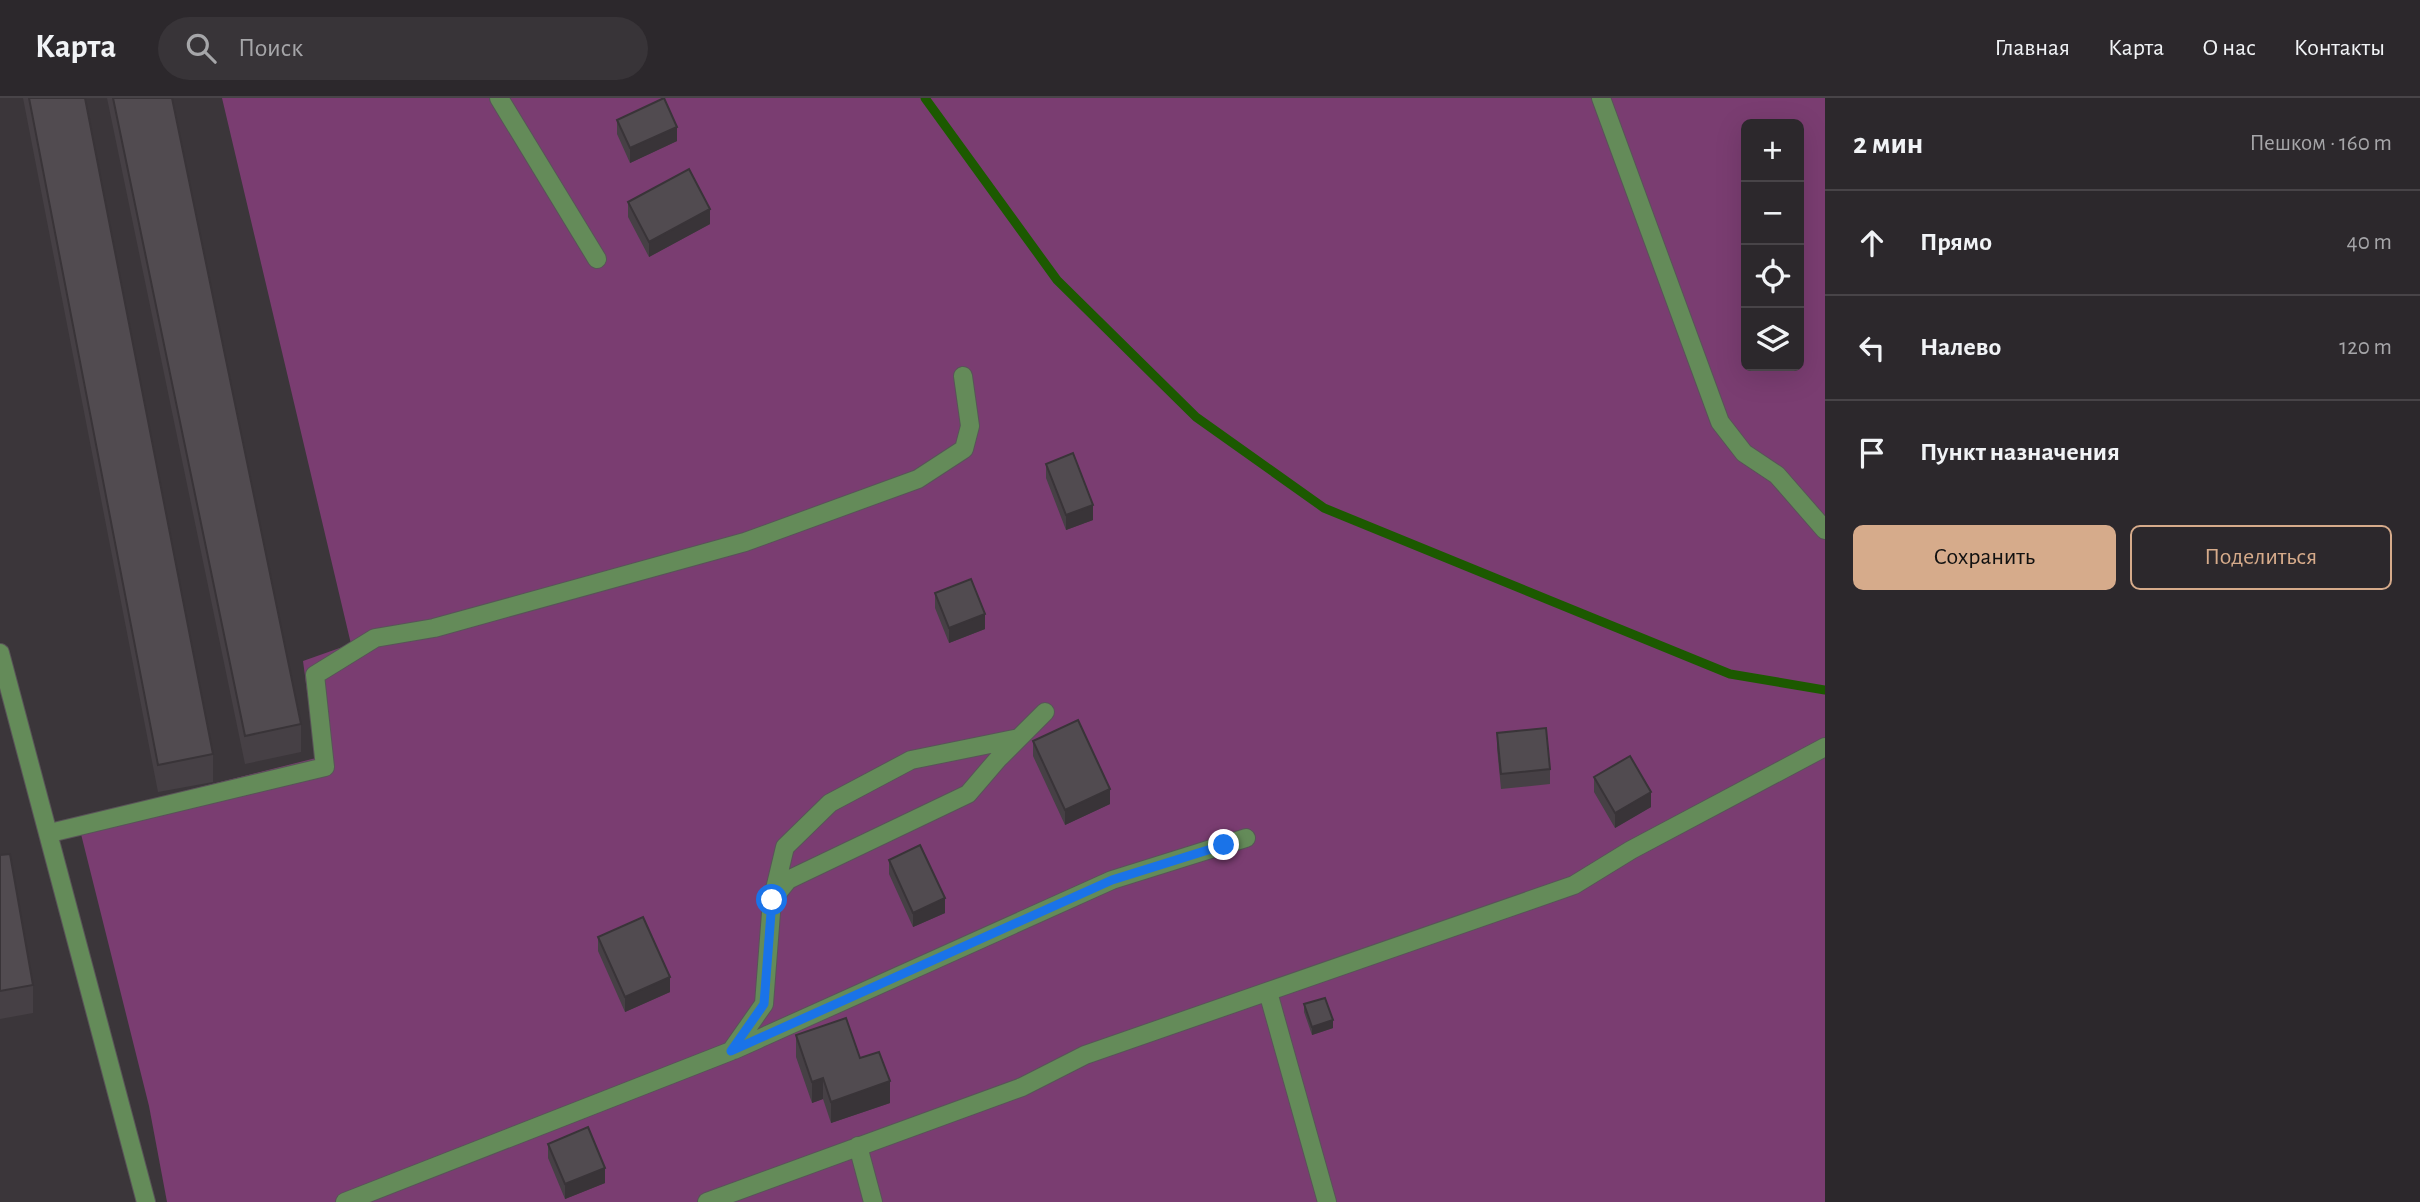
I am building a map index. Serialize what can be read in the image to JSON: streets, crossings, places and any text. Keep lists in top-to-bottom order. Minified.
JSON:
{"page":{"header":"Карта","search":"Поиск","nav":["Главная","Карта","О нас","Контакты"],"heading":["2 мин","Пешком · 160 m"],"map_buttons":["+","−"],"list":[["Прямо","40 m"],["Налево","120 m"],"Пункт назначения"],"buttons":["Сохранить","Поделиться"]}}
